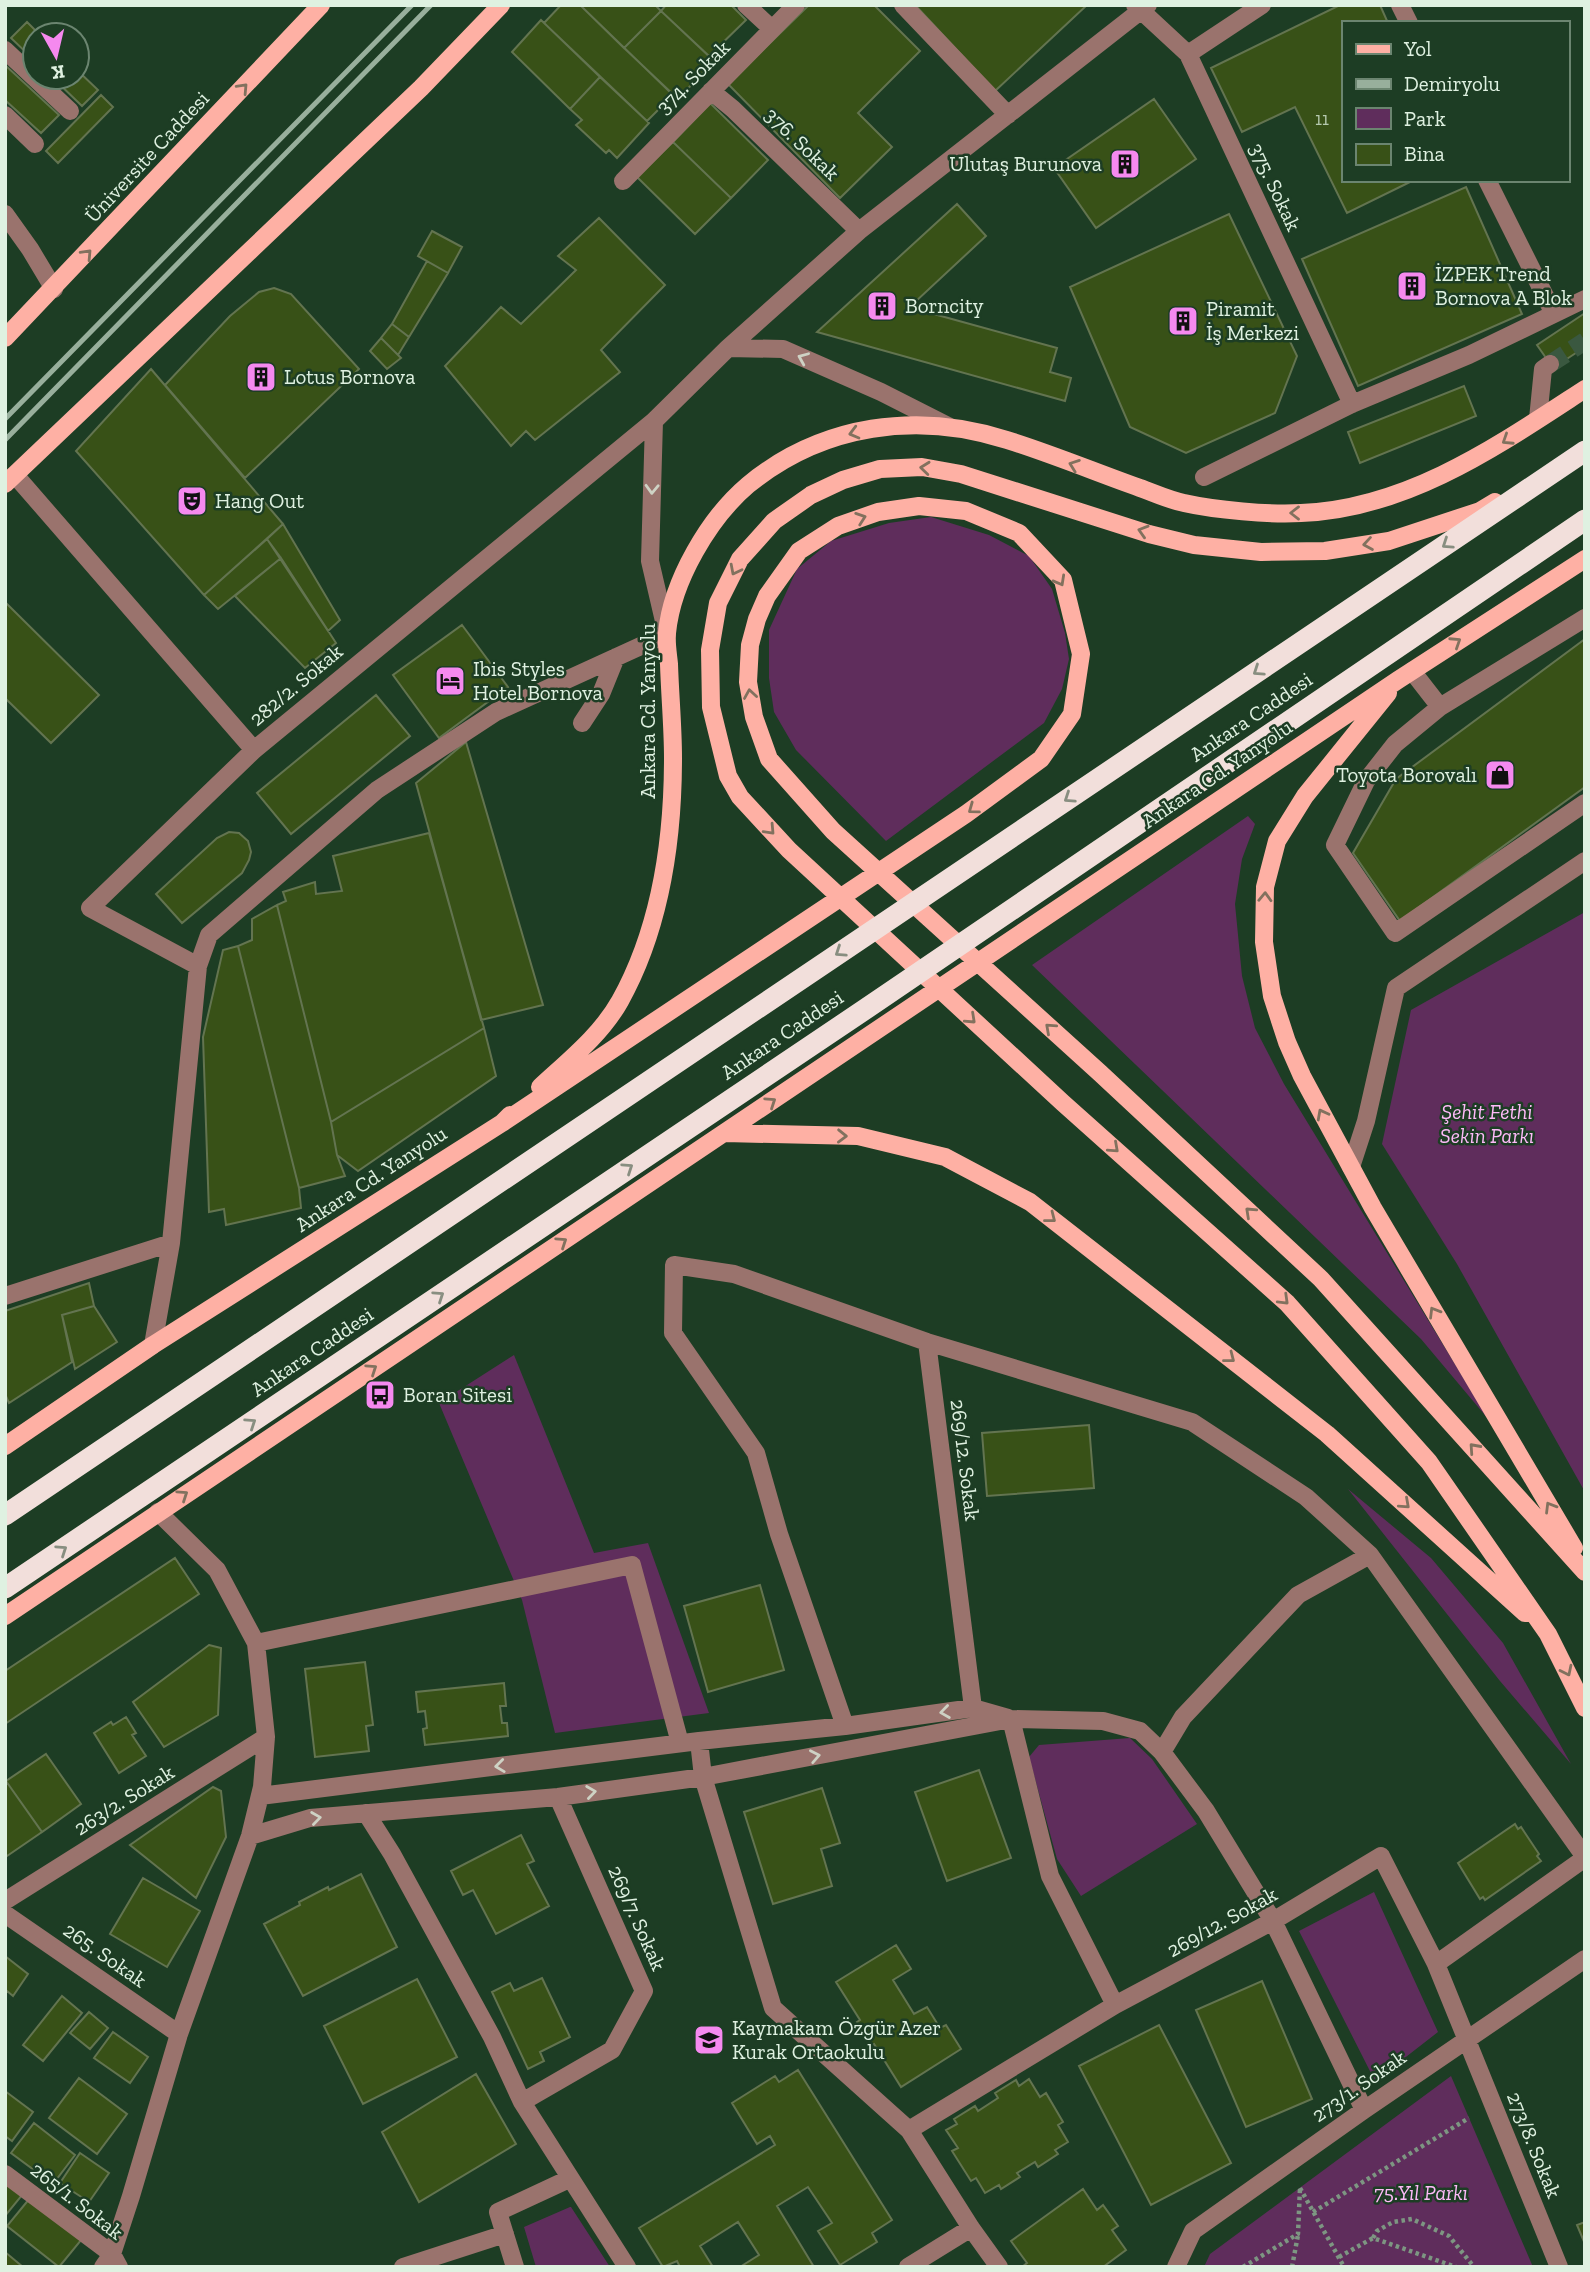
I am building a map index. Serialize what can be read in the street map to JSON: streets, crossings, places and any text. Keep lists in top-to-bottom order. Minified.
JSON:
{"streets":{"highway":["Ankara Caddesi"],"main road":["Üniversite Caddesi","Ankara Cd. Yanyolu"],"street":["374. Sokak","376. Sokak","375. Sokak","282/2. Sokak","269/12. Sokak","263/2. Sokak","269/7. Sokak","265. Sokak","273/1. Sokak","273/8. Sokak","265/1. Sokak"]},"crossings":[["374. Sokak","376. Sokak"],["376. Sokak","282/2. Sokak"],["375. Sokak","282/2. Sokak"],["269/12. Sokak","273/1. Sokak"],["269/12. Sokak","273/8. Sokak"],["273/1. Sokak","273/8. Sokak"]],"parks":["Şehit Fethi Sekin Parkı","75.Yıl Parkı"],"places":{"building":["Ulutaş Burunova","İZPEK Trend Bornova A Blok","Borncity","Piramit İş Merkezi","Lotus Bornova"],"theatre":["Hang Out"],"hotel":["Ibis Styles Hotel Bornova"],"shop":["Toyota Borovalı"],"bus stop":["Boran Sitesi"],"school or university":["Kaymakam Özgür Azer Kurak Ortaokulu"]},"house_numbers":["11"],"legend":["Yol","Demiryolu","Park","Bina"],"north":"bottom"}
